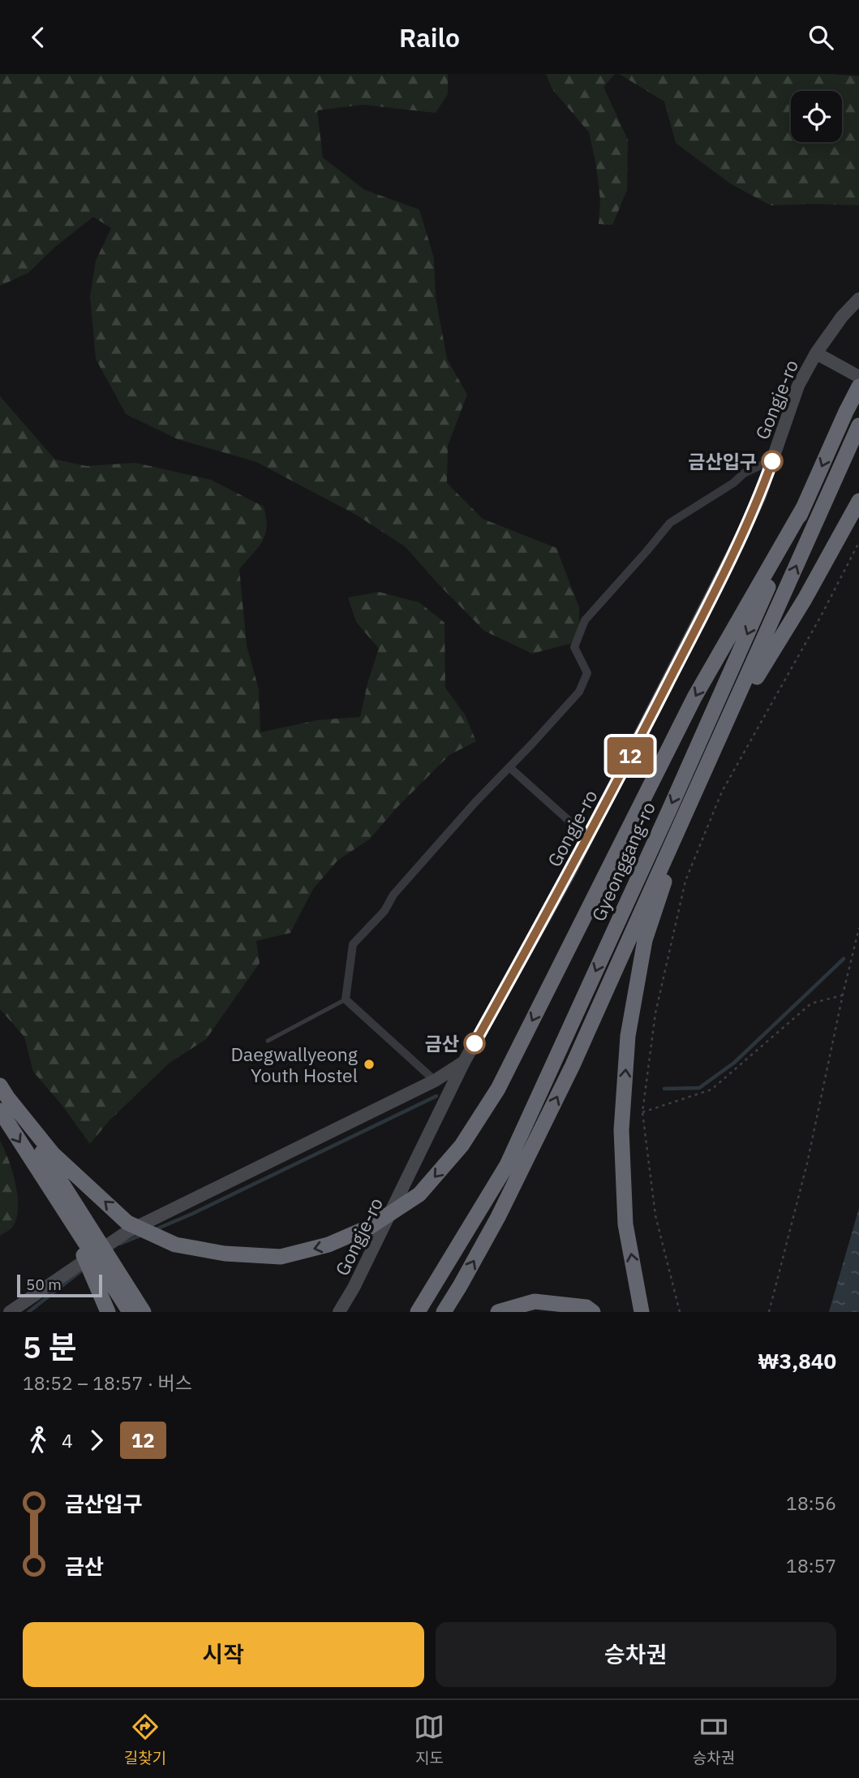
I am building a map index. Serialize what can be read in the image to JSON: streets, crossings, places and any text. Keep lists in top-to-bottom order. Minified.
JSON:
{"streets":{"highway":["Gyeonggang-ro"],"street":["Gongje-ro"]},"places":["금산입구","금산","Daegwallyeong Youth Hostel"],"lines":["bus line 12"],"scale_bar":"50 m","page":{"header":"Railo","on_map":"12","scale":"50 m","heading":["5 분","18:52 – 18:57 · 버스","₩3,840"],"legs":["4","12"],"list":[{"name":"금산입구","value":"18:56"},{"name":"금산","value":"18:57"}],"buttons":["시작","승차권"],"tabs":["길찾기","지도","승차권"]}}
